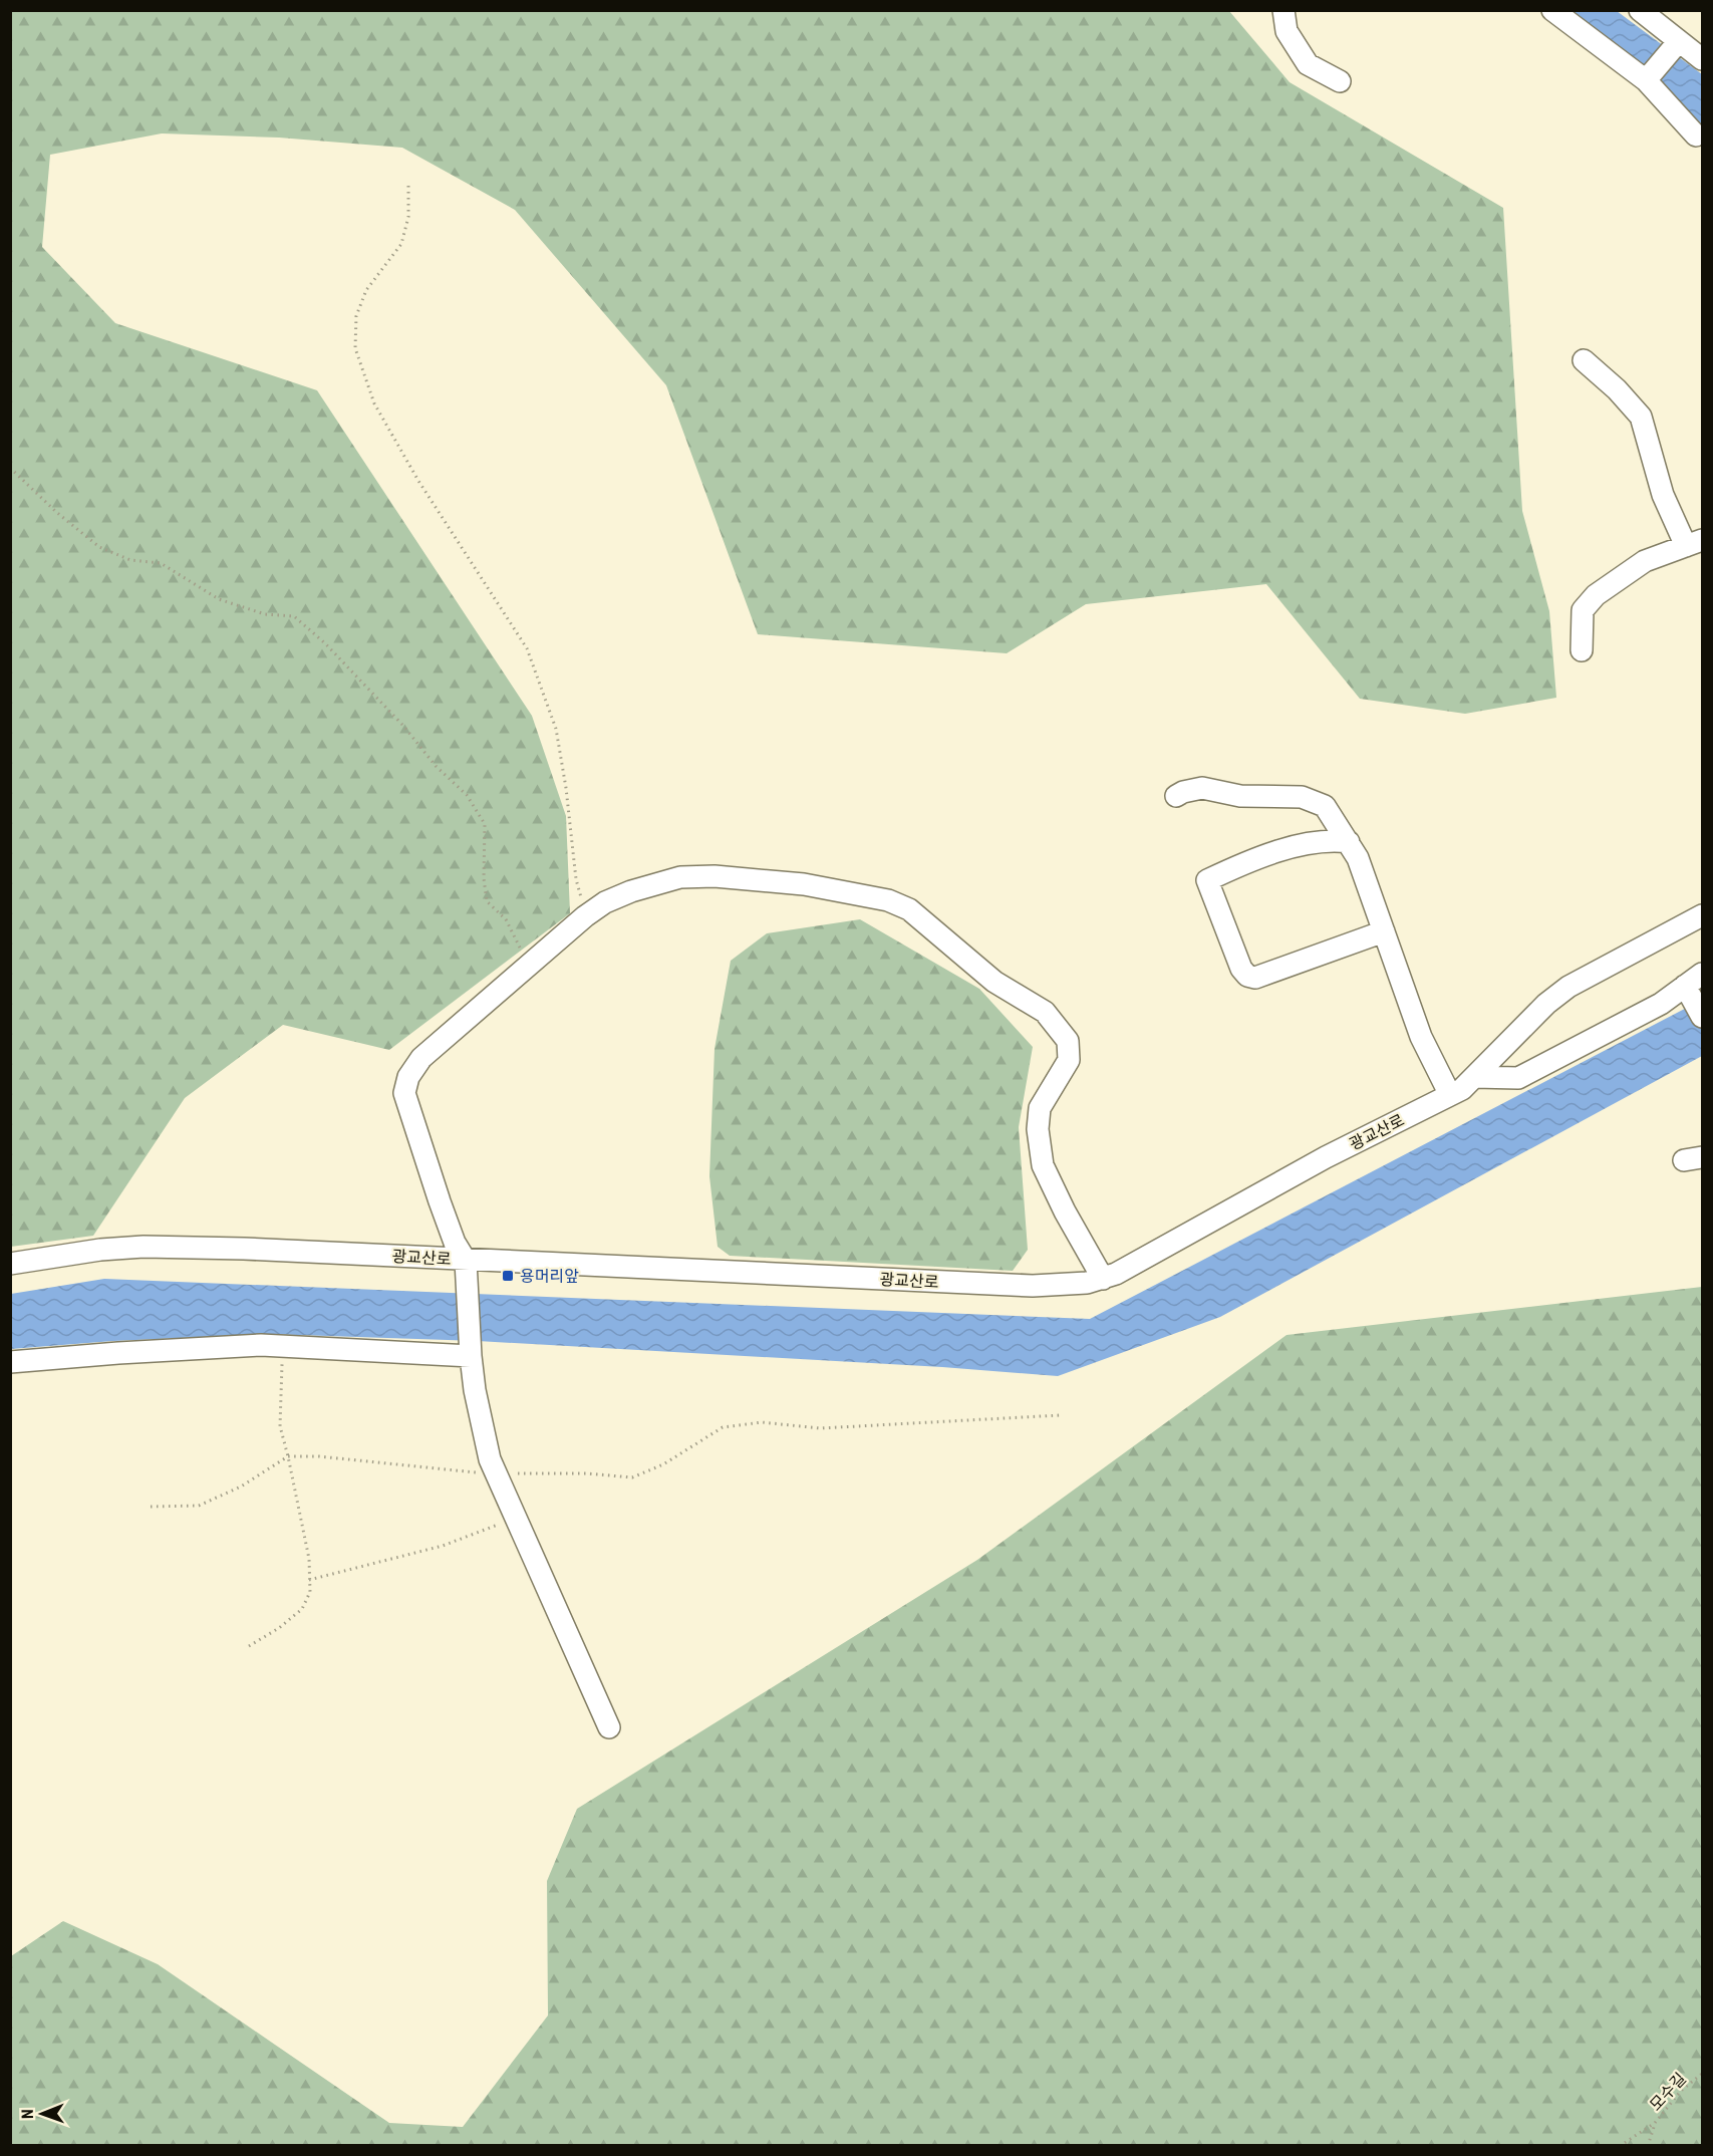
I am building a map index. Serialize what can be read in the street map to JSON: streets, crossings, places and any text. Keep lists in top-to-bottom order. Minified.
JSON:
{"streets":{"street":["광교산로"],"path":["모수길"]},"places":{"transit":["용머리앞"]},"north":"left"}
